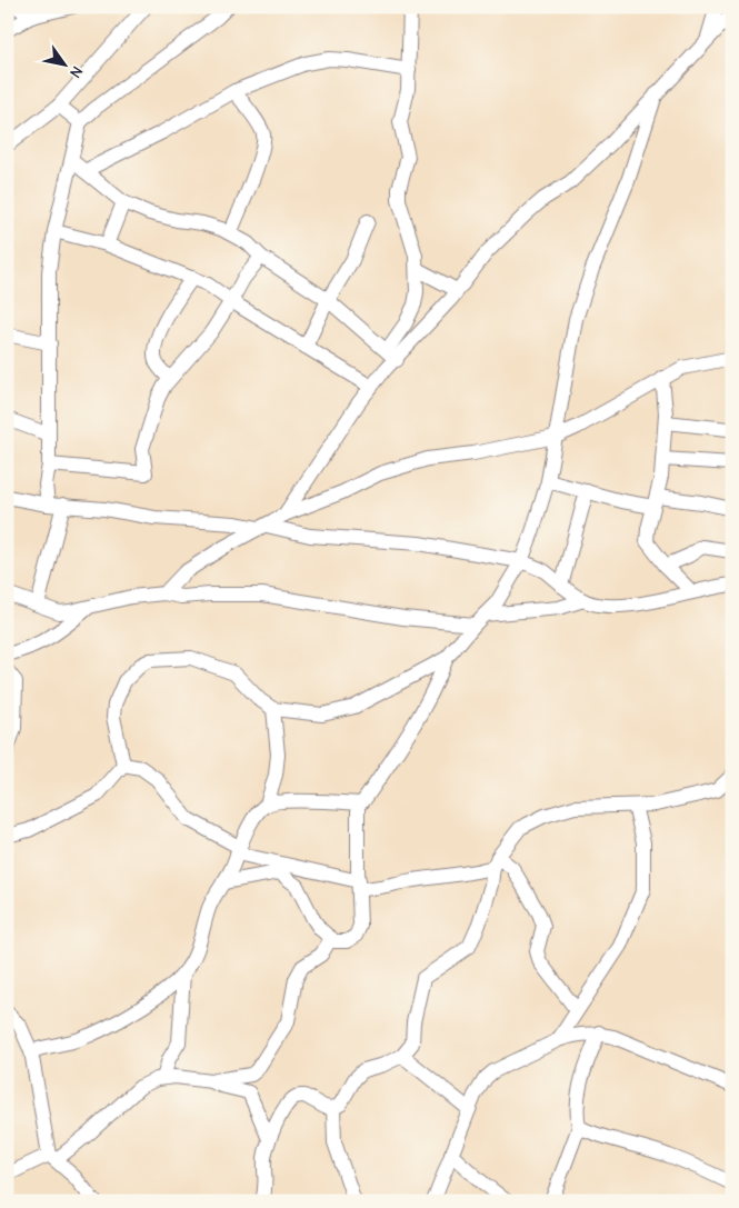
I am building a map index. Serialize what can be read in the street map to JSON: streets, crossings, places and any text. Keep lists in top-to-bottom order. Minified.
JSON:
{"north":"bottom right"}
